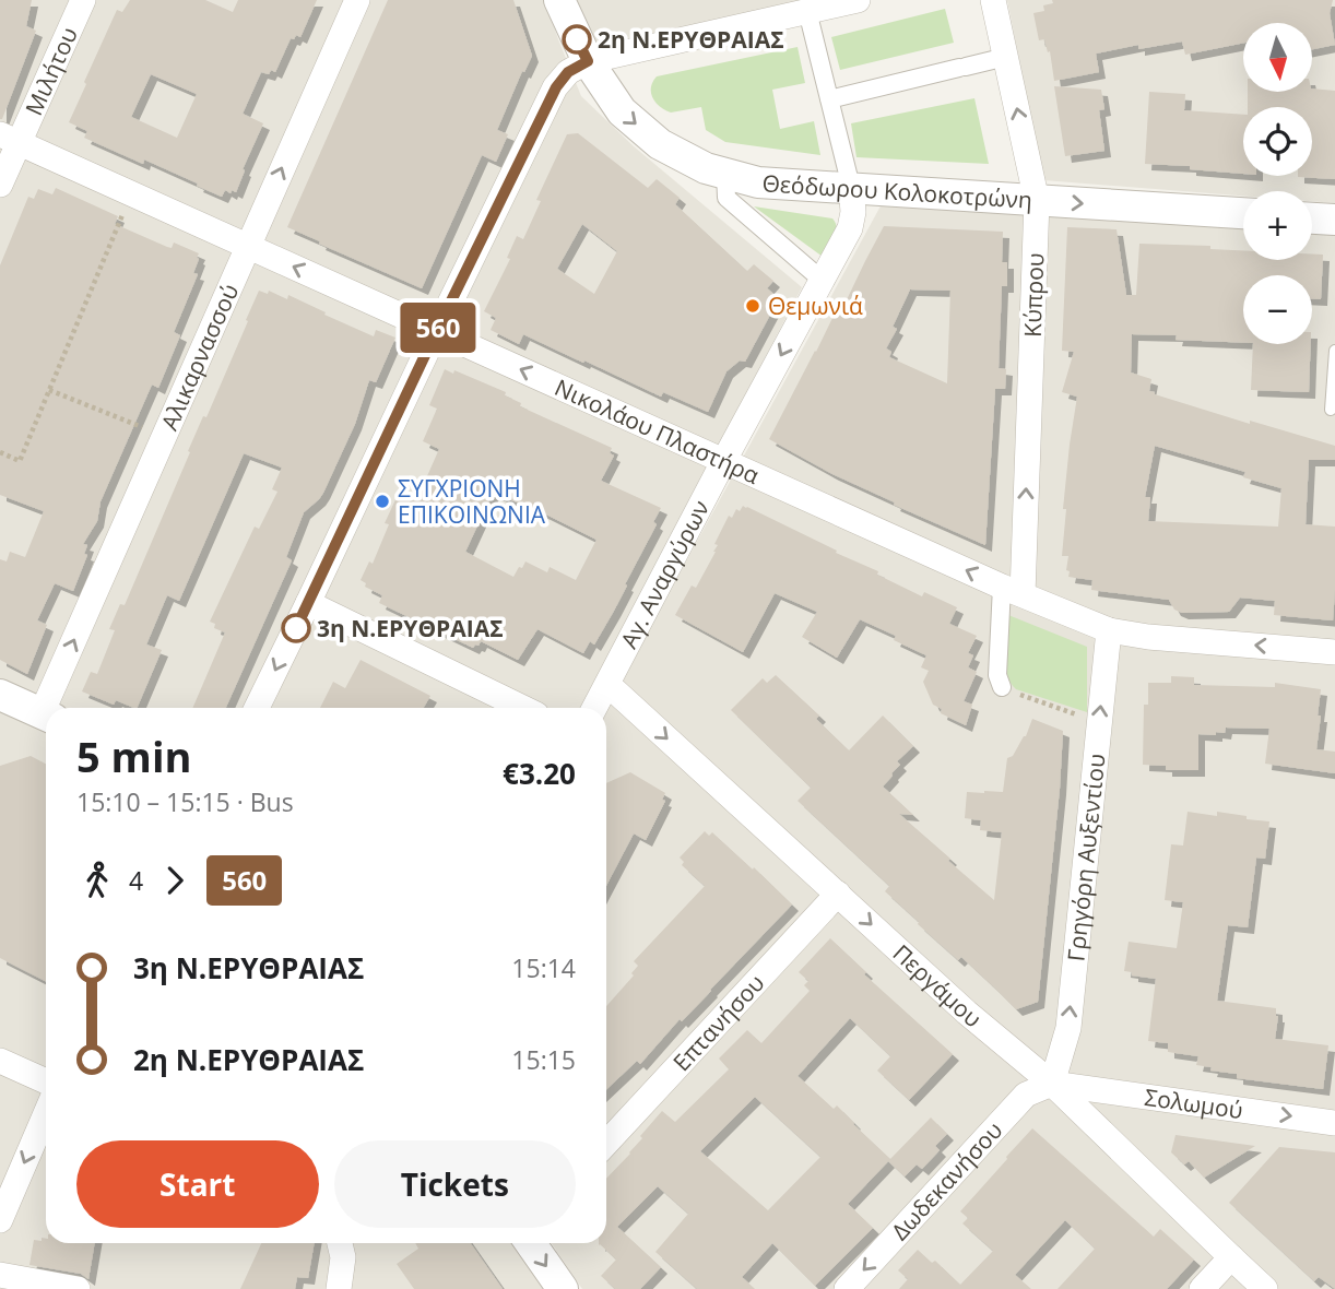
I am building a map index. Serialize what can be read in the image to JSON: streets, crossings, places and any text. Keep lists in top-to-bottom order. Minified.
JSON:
{"streets":{"street":["Μιλήτου","Θεόδωρου Κολοκοτρώνη","Κύπρου","Αλικαρνασσού","Νικολάου Πλαστήρα","Αγ. Αναργύρων","Γρηγόρη Αυξεντίου","Περγάμου","Επτανήσου","Σολωμού","Δωδεκανήσου"]},"crossings":[["Μιλήτου","Νικολάου Πλαστήρα"],["Θεόδωρου Κολοκοτρώνη","Κύπρου"],["Θεόδωρου Κολοκοτρώνη","Αγ. Αναργύρων"],["Κύπρου","Νικολάου Πλαστήρα"],["Αλικαρνασσού","Νικολάου Πλαστήρα"],["Νικολάου Πλαστήρα","Αγ. Αναργύρων"],["Νικολάου Πλαστήρα","Γρηγόρη Αυξεντίου"],["Αγ. Αναργύρων","Περγάμου"],["Γρηγόρη Αυξεντίου","Περγάμου"],["Γρηγόρη Αυξεντίου","Σολωμού"],["Γρηγόρη Αυξεντίου","Δωδεκανήσου"],["Περγάμου","Επτανήσου"],["Περγάμου","Σολωμού"],["Περγάμου","Δωδεκανήσου"],["Σολωμού","Δωδεκανήσου"]],"one_way":["Θεόδωρου Κολοκοτρώνη","Κύπρου","Νικολάου Πλαστήρα","Γρηγόρη Αυξεντίου","Περγάμου","Σολωμού","Δωδεκανήσου"],"places":["2η Ν.ΕΡΥΘΡΑΙΑΣ","Θεμωνιά","ΣΥΓΧΡΙΟΝΗ ΕΠΙΚΟΙΝΩΝΙΑ","3η Ν.ΕΡΥΘΡΑΙΑΣ"],"lines":["bus line 560"],"north":"bottom","page":{"on_map":"560","map_buttons":["+","−"],"heading":["5 min","15:10 – 15:15 · Bus","€3.20"],"legs":["4","560"],"list":[{"name":"3η Ν.ΕΡΥΘΡΑΙΑΣ","value":"15:14"},{"name":"2η Ν.ΕΡΥΘΡΑΙΑΣ","value":"15:15"}],"buttons":["Start","Tickets"]}}
